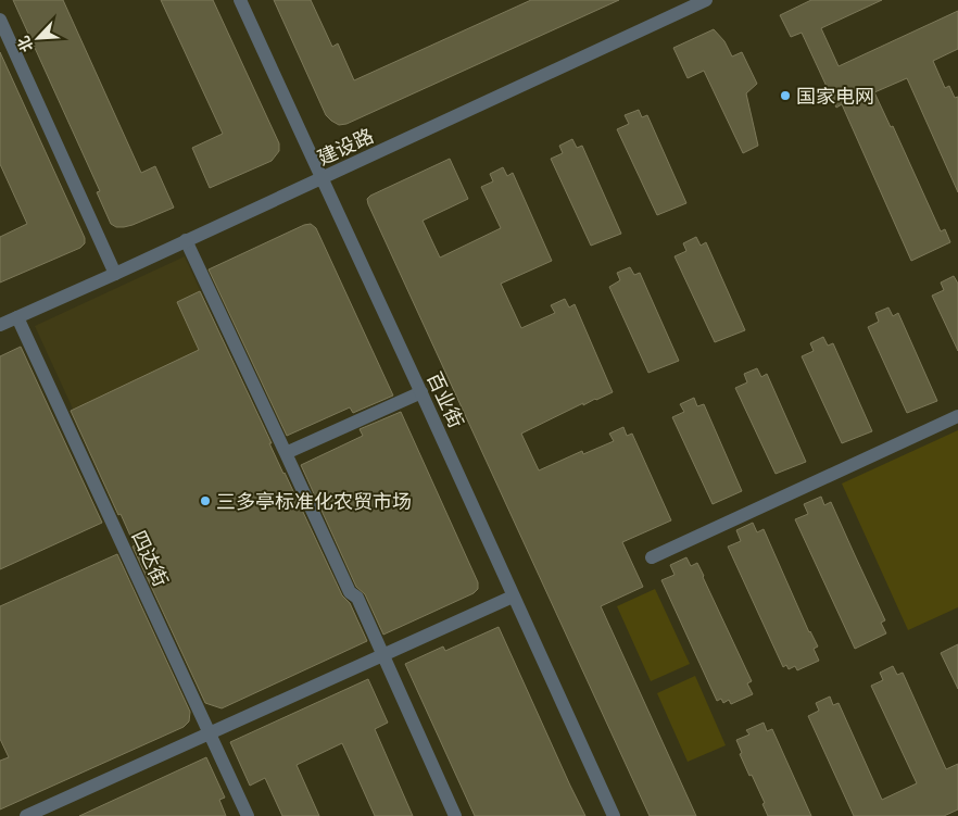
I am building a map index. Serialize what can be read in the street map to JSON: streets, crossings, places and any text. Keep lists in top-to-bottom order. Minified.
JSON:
{"streets":{"street":["建设路","百业街","四达街"]},"crossings":[["建设路","百业街"],["建设路","四达街"]],"places":["国家电网","三多亭标准化农贸市场"],"north":"bottom left"}
